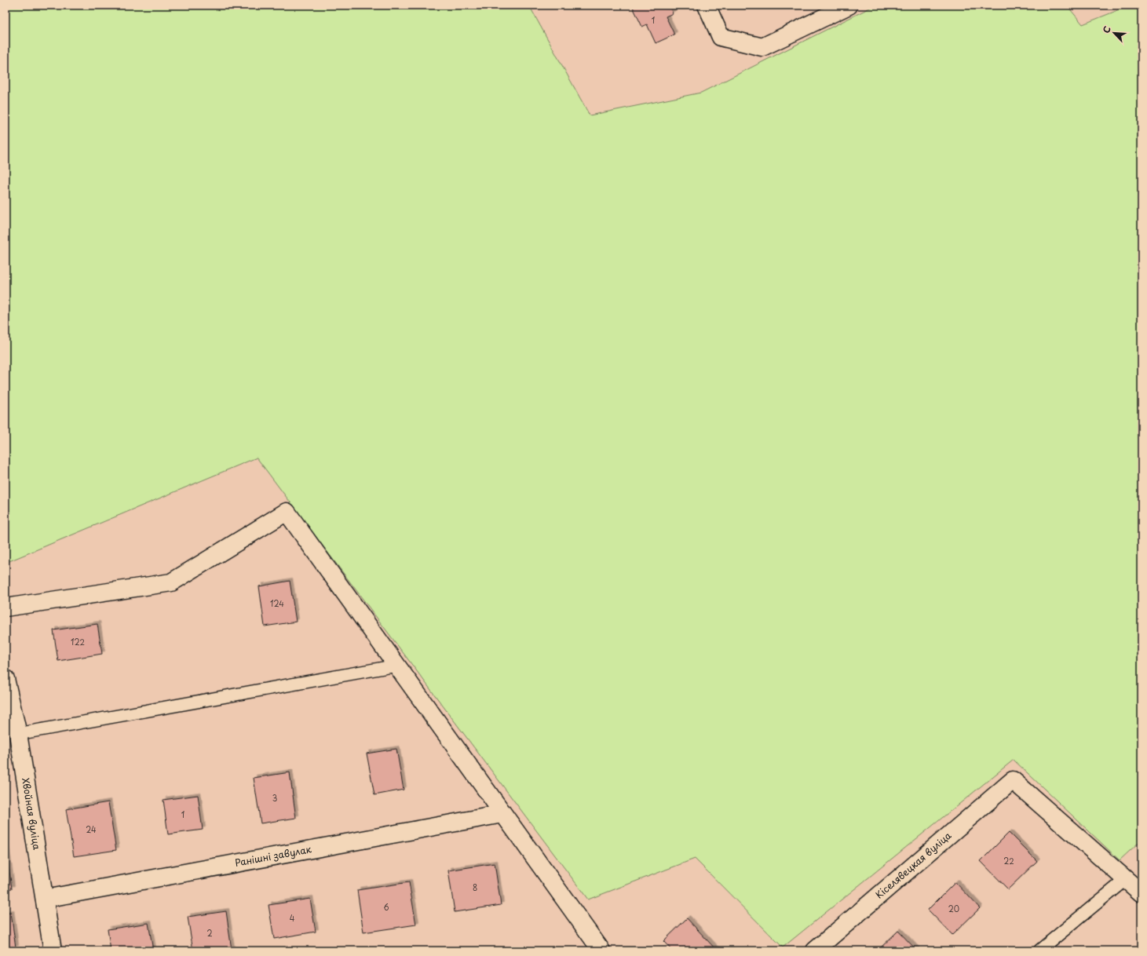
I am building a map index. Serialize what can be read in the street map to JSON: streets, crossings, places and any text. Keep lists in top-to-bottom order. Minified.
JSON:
{"streets":{"street":["Хвойная вуліца","Ранішні завулак","Кіселявецкая вуліца"]},"crossings":[["Хвойная вуліца","Ранішні завулак"]],"house_numbers":["1","124","122","3","1","24","22","8","6","20","4","2"],"north":"top left"}
